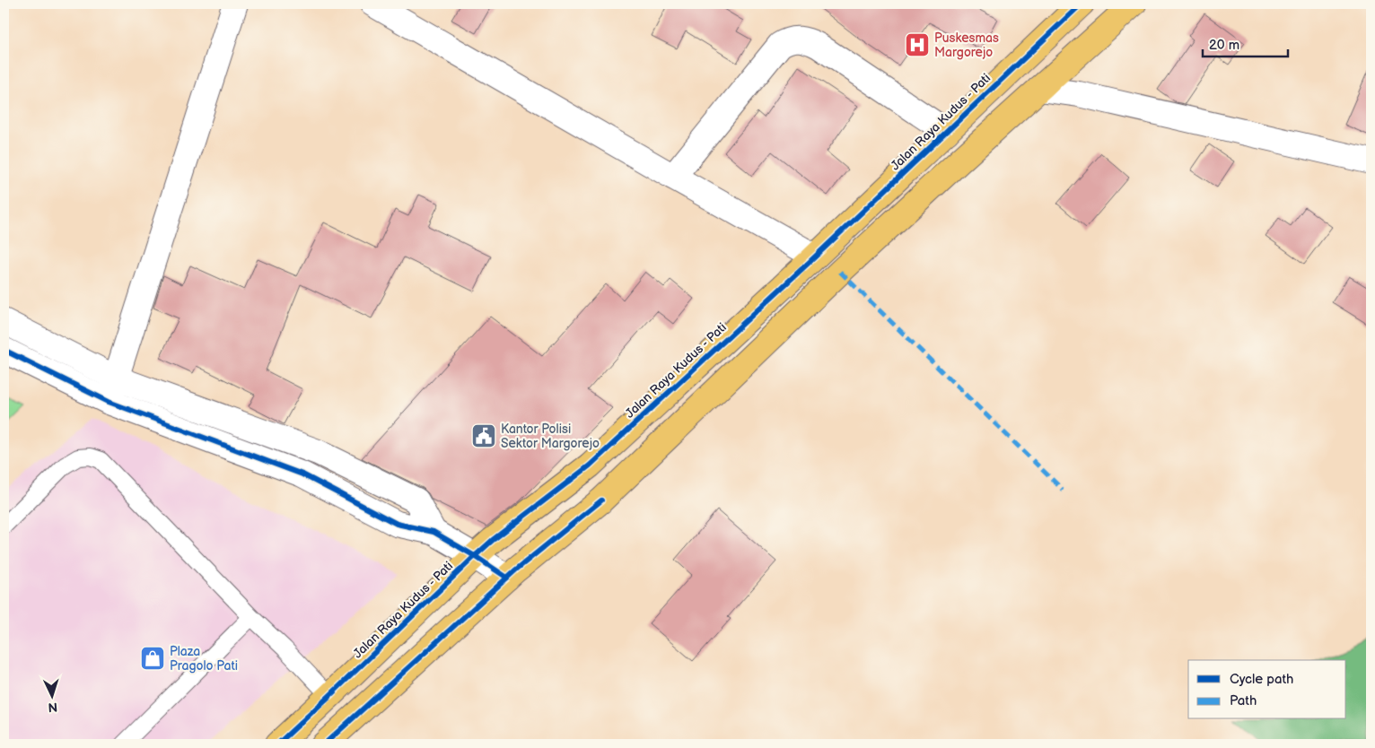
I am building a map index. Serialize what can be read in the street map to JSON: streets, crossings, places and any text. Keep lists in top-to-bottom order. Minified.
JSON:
{"streets":{"main road":["Jalan Raya Kudus - Pati"]},"places":{"hospital":["Puskesmas Margorejo"],"public building":["Kantor Polisi Sektor Margorejo"],"shop":["Plaza Pragolo Pati"]},"legend":["Cycle path","Path"],"scale_bar":"20 m","north":"bottom"}
